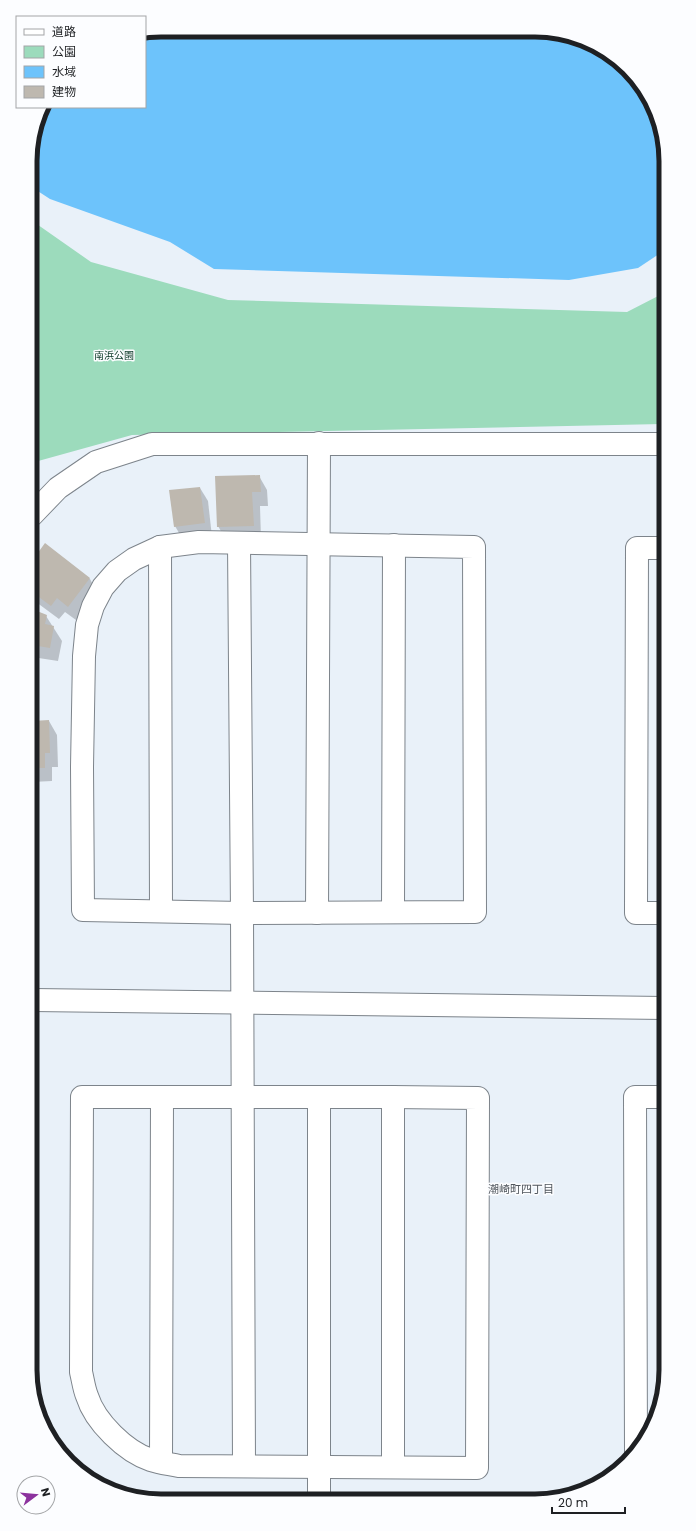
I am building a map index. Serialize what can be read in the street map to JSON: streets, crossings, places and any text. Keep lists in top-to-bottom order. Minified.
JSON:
{"districts":["潮崎町四丁目"],"parks":["南浜公園"],"legend":["道路","公園","水域","建物"],"scale_bar":"20 m","north":"right"}
